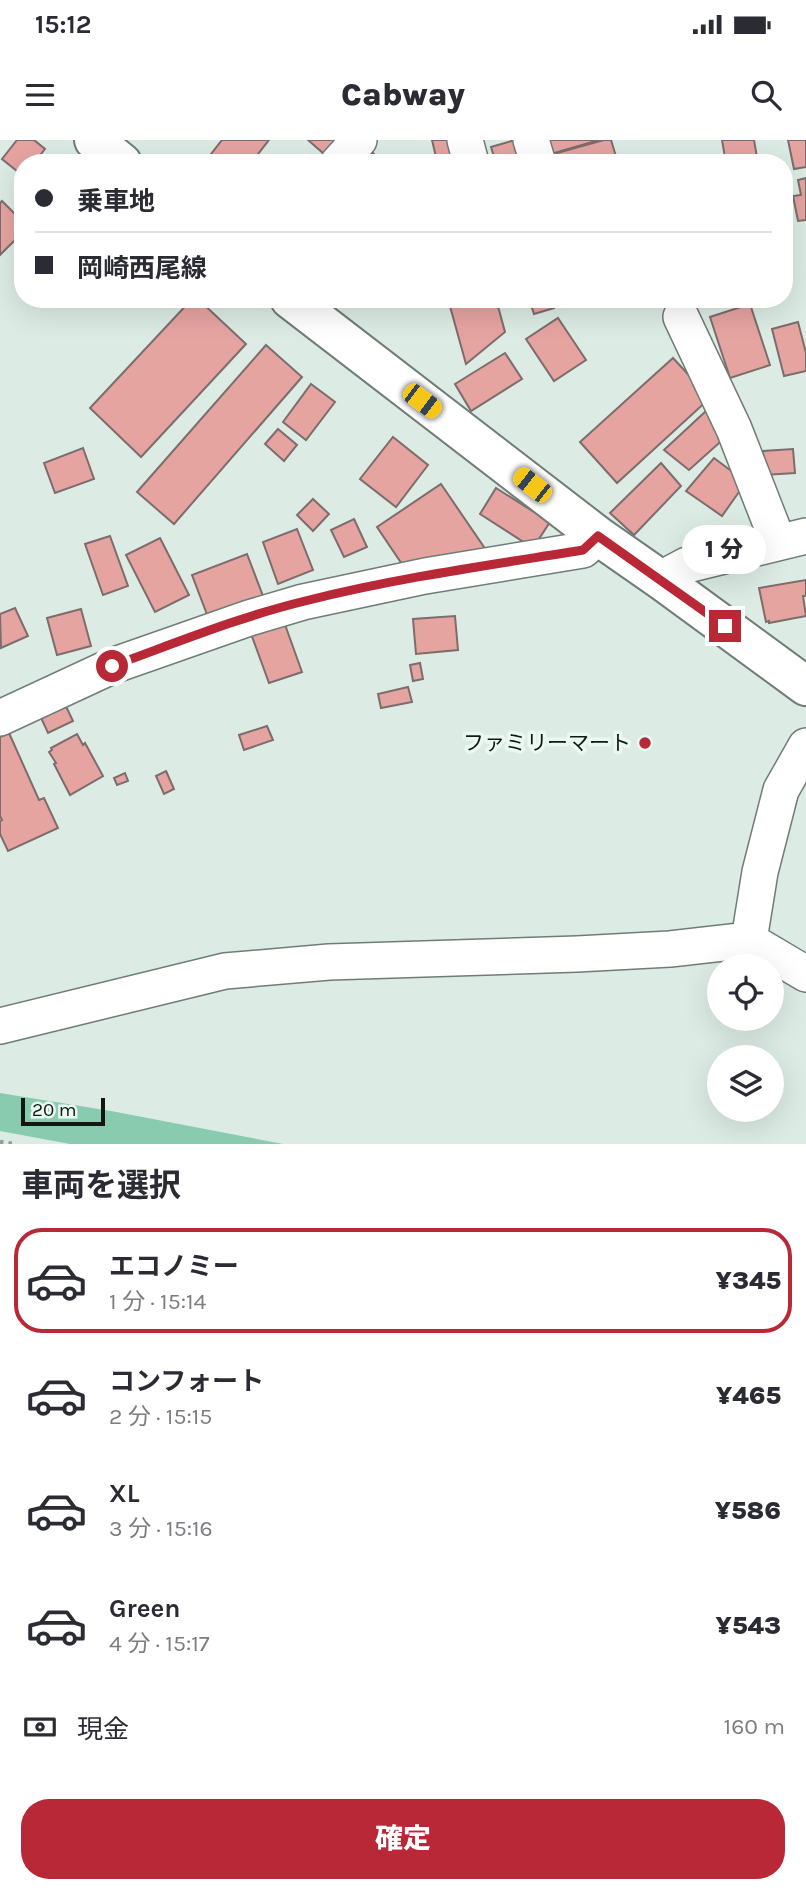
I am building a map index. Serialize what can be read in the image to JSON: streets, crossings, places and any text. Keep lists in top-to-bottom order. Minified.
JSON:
{"places":["ファミリーマート"],"scale_bar":"20 m","page":{"status":"15:12","header":"Cabway","banner":["乗車地","岡崎西尾線"],"bubble":"1 分","scale":"20 m","heading":"車両を選択","list":[{"name":"エコノミー","note":"1 分 · 15:14","value":"¥345"},{"name":"コンフォート","note":"2 分 · 15:15","value":"¥465"},{"name":"XL","note":"3 分 · 15:16","value":"¥586"},{"name":"Green","note":"4 分 · 15:17","value":"¥543"}],"pay":["現金","160 m"],"buttons":"確定"}}
